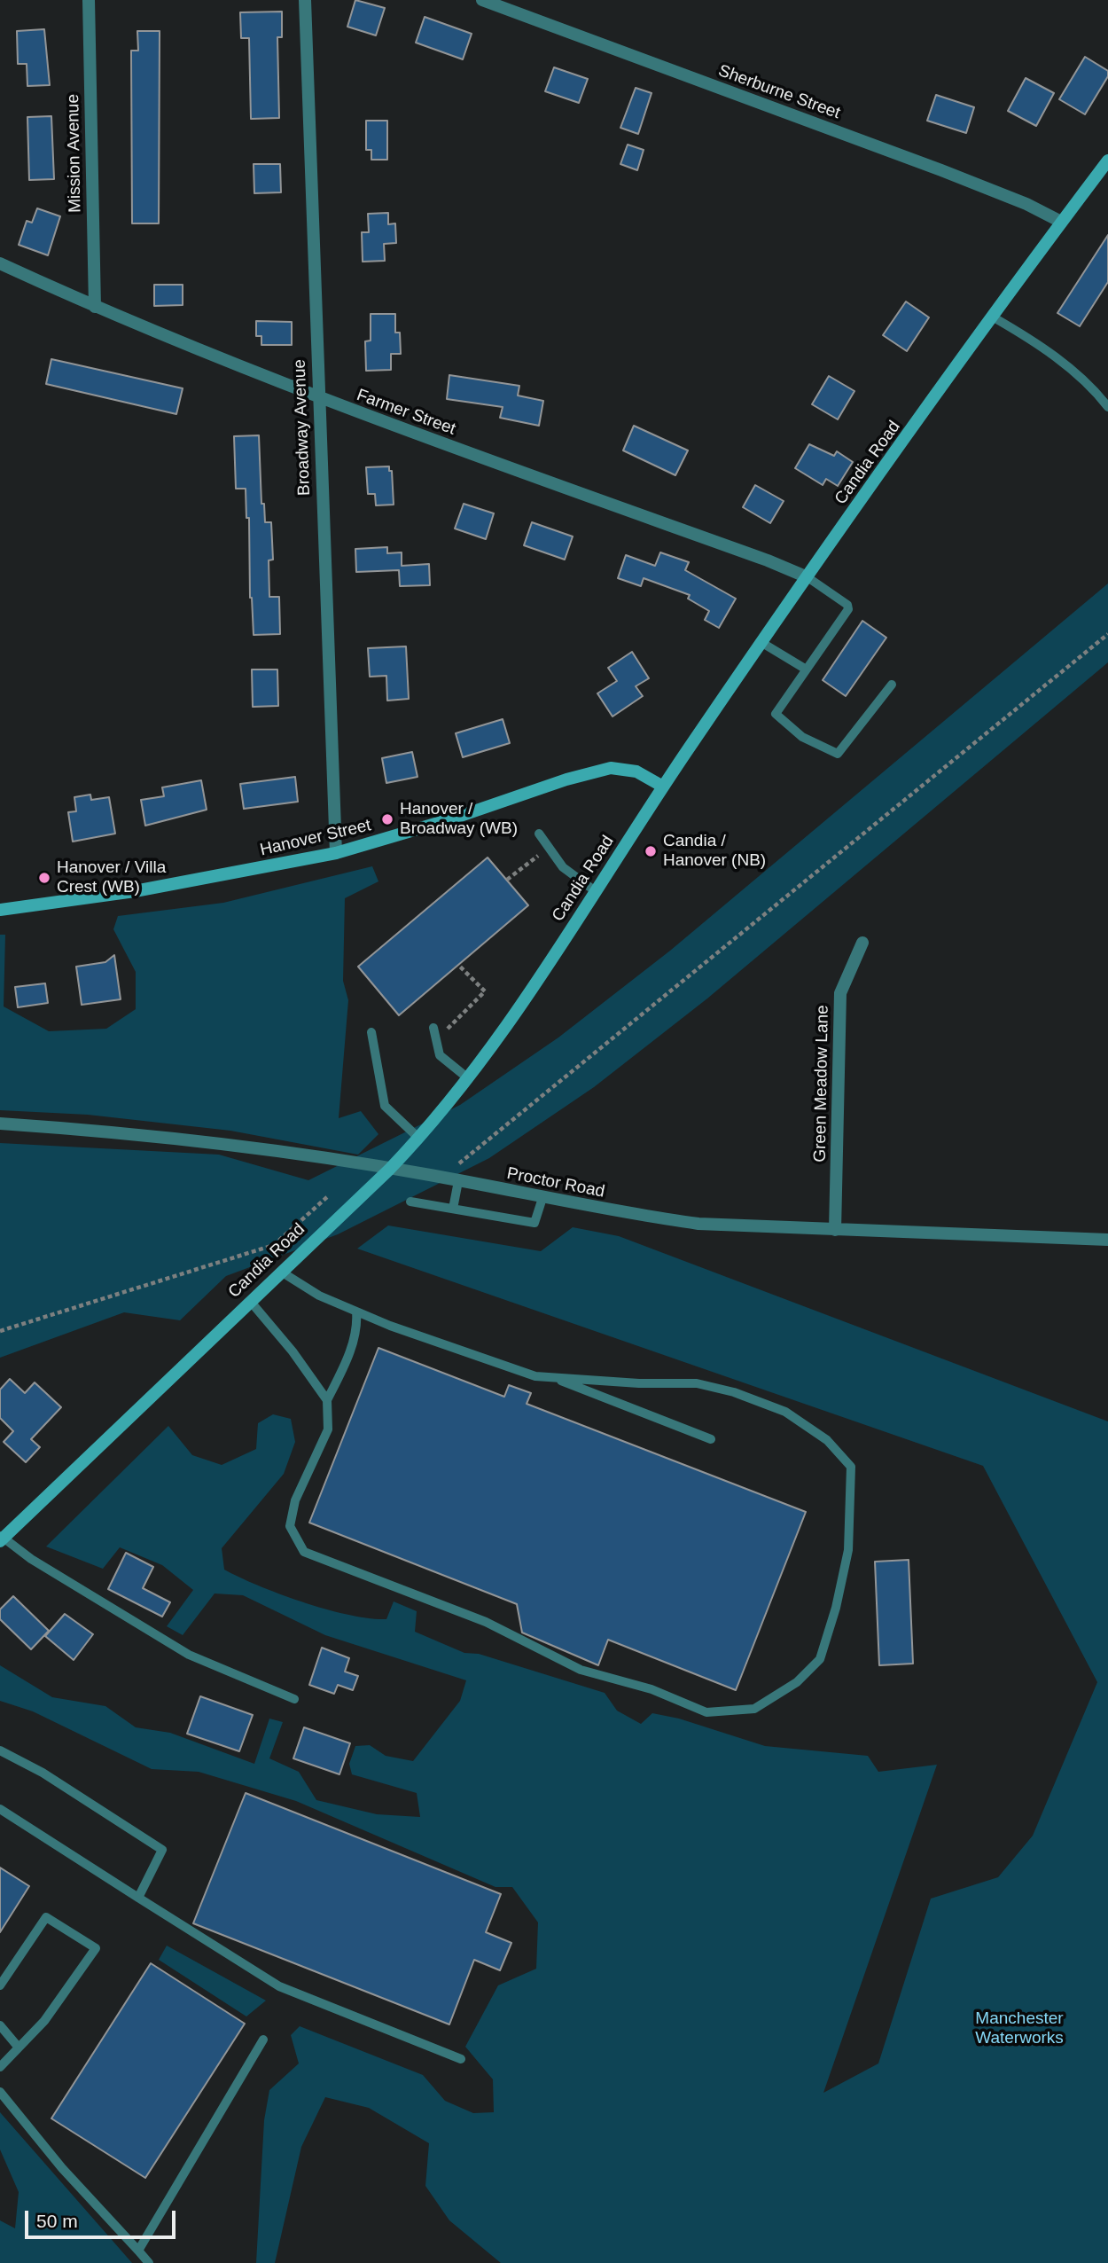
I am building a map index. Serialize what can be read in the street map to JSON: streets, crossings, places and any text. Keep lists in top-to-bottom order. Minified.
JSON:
{"streets":{"main road":["Candia Road","Hanover Street"],"street":["Sherburne Street","Mission Avenue","Farmer Street","Broadway Avenue","Green Meadow Lane","Proctor Road"]},"crossings":[["Sherburne Street","Candia Road"],["Mission Avenue","Farmer Street"],["Farmer Street","Broadway Avenue"],["Farmer Street","Candia Road"],["Broadway Avenue","Hanover Street"],["Candia Road","Hanover Street"],["Candia Road","Proctor Road"],["Green Meadow Lane","Proctor Road"]],"parks":["Manchester Waterworks"],"places":["Hanover / Broadway (WB)","Candia / Hanover (NB)","Hanover / Villa Crest (WB)"],"scale_bar":"50 m"}
